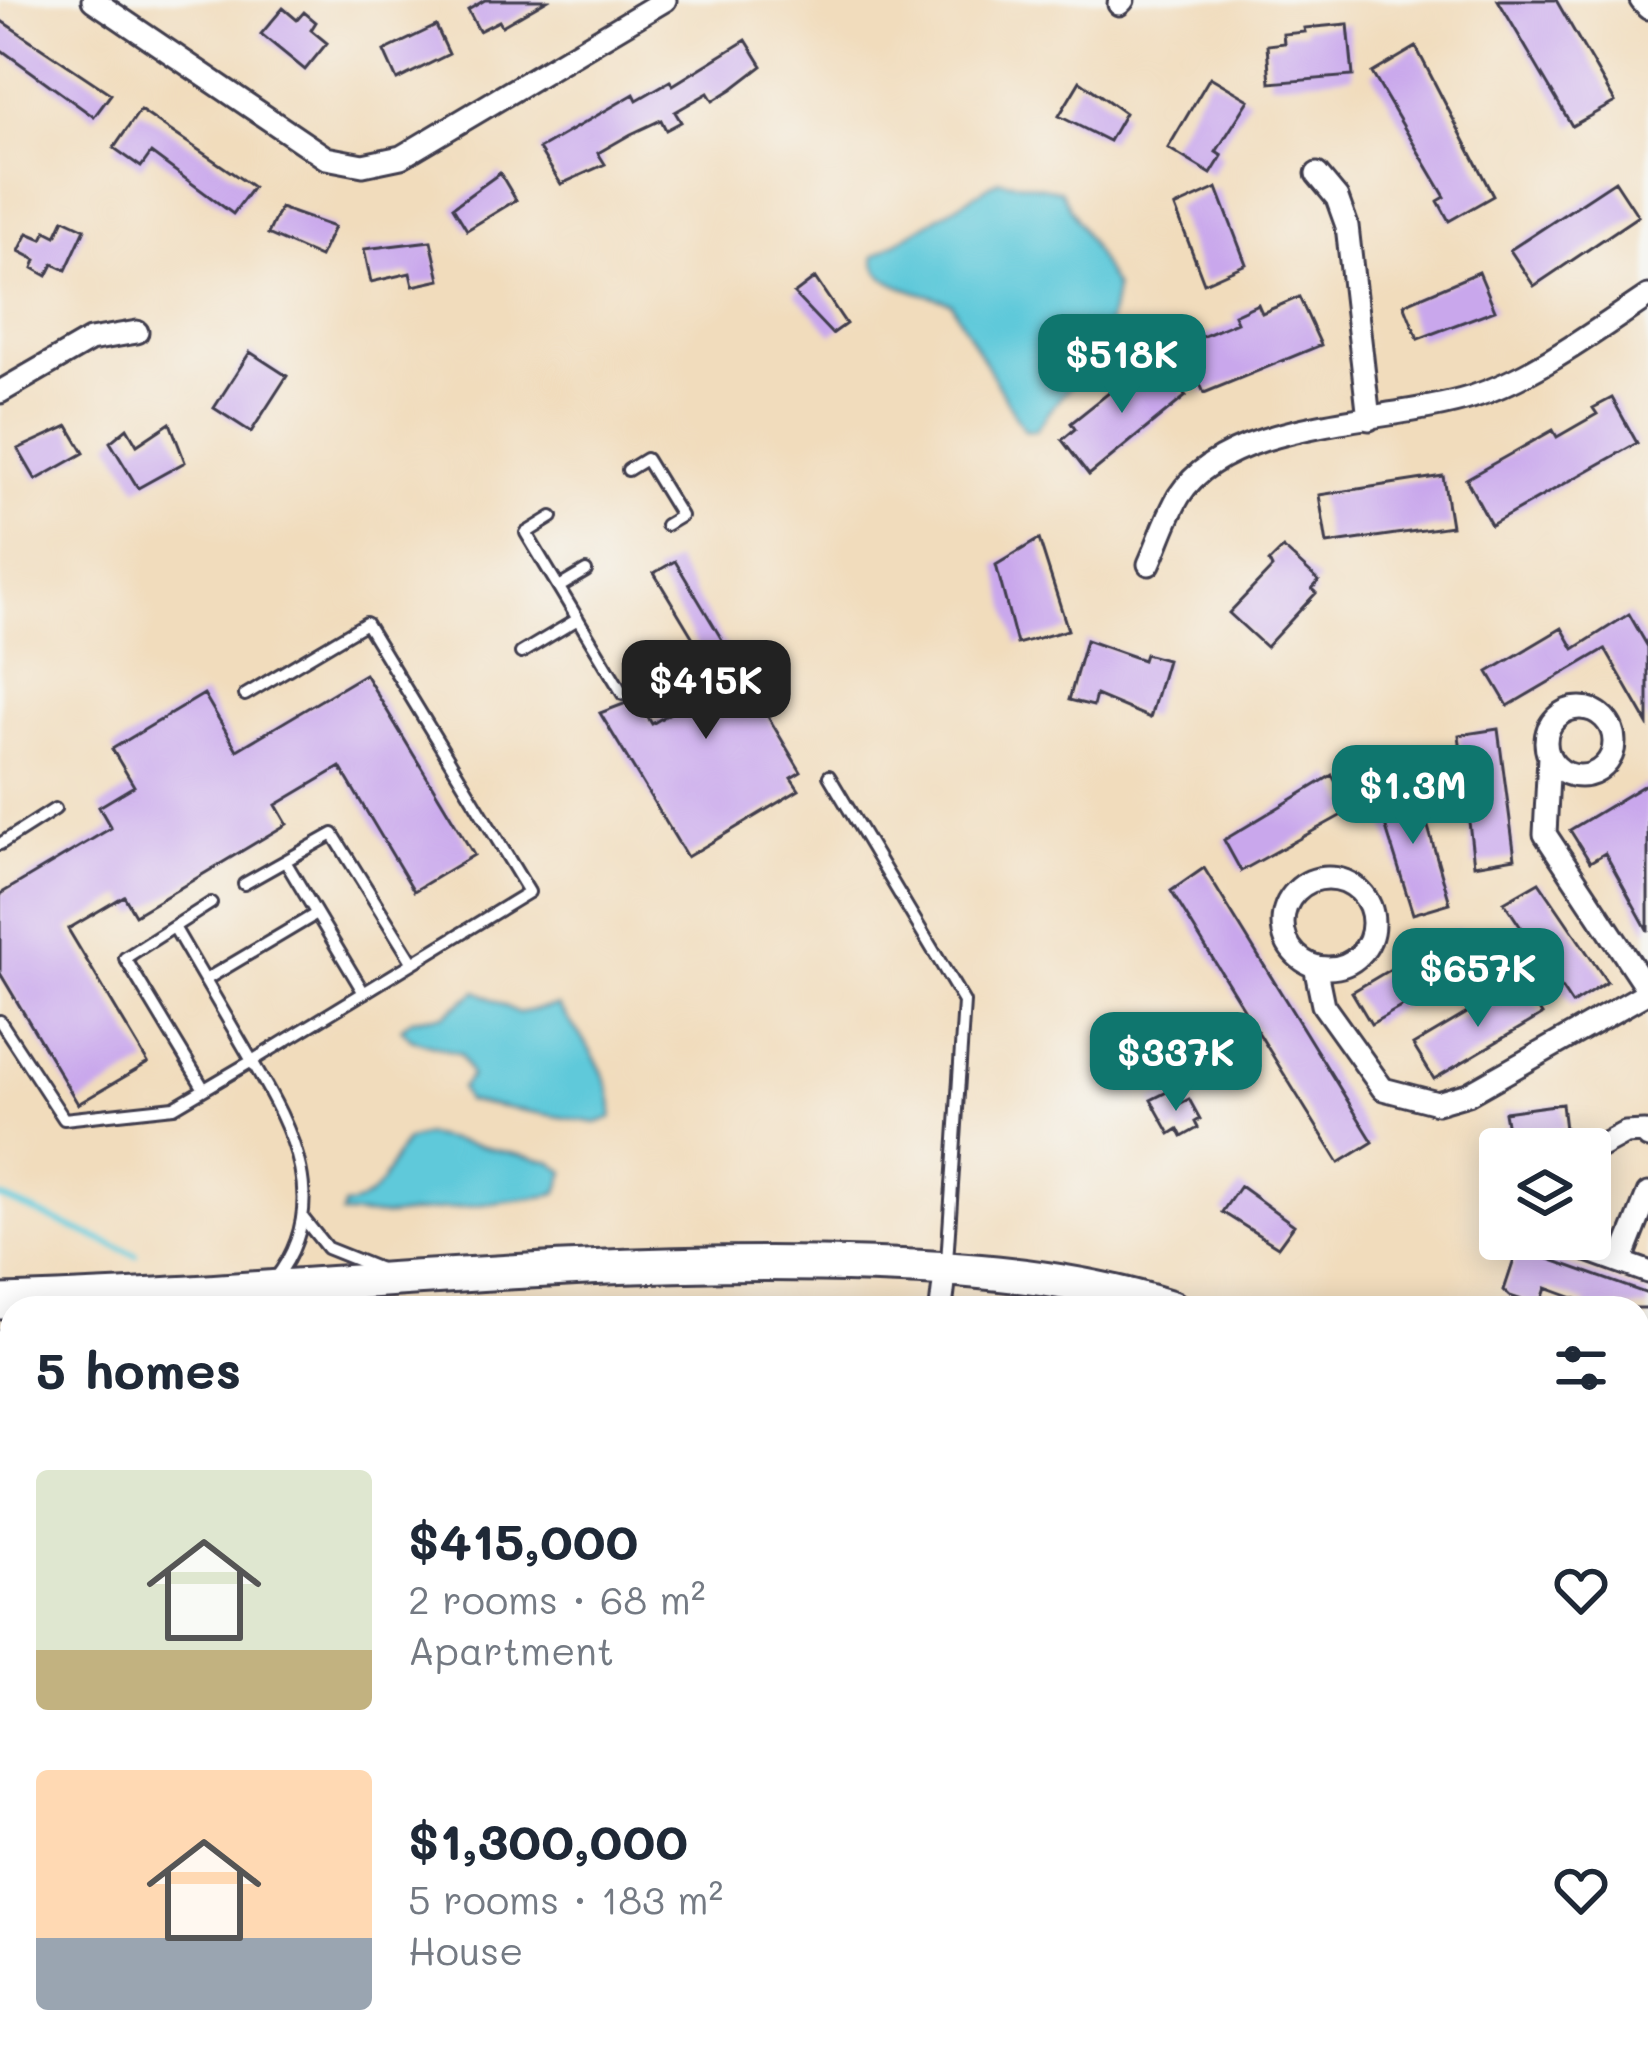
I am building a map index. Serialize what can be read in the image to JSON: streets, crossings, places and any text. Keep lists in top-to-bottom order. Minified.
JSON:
{"page":{"price":["$518K","$415K","$1.3M","$657K","$337K"],"heading":"5 homes","list":[{"name":"$415,000","note":"2 rooms · 68 m² · Apartment"},{"name":"$1,300,000","note":"5 rooms · 183 m² · House"}]}}
